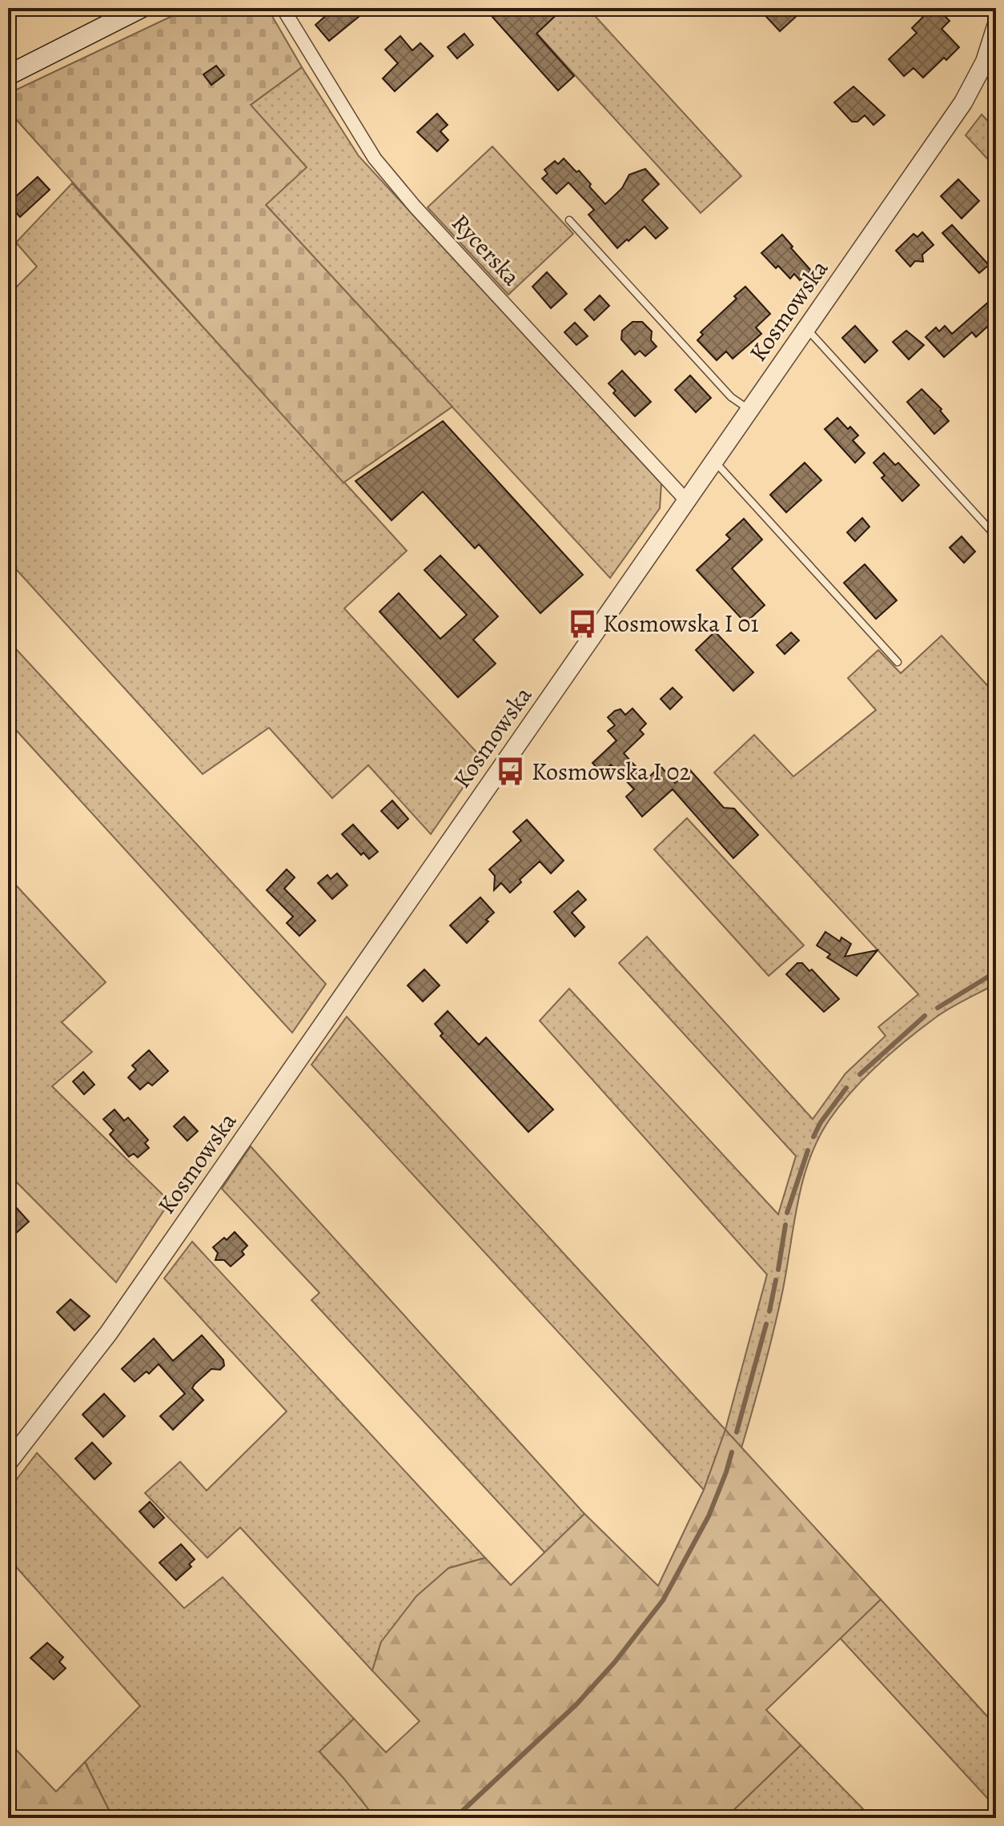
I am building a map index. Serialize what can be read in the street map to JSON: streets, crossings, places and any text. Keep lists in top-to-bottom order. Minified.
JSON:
{"streets":{"street":["Rycerska","Kosmowska"]},"crossings":[["Rycerska","Kosmowska"]],"places":{"bus stop":["Kosmowska I 01","Kosmowska I 02"]}}
